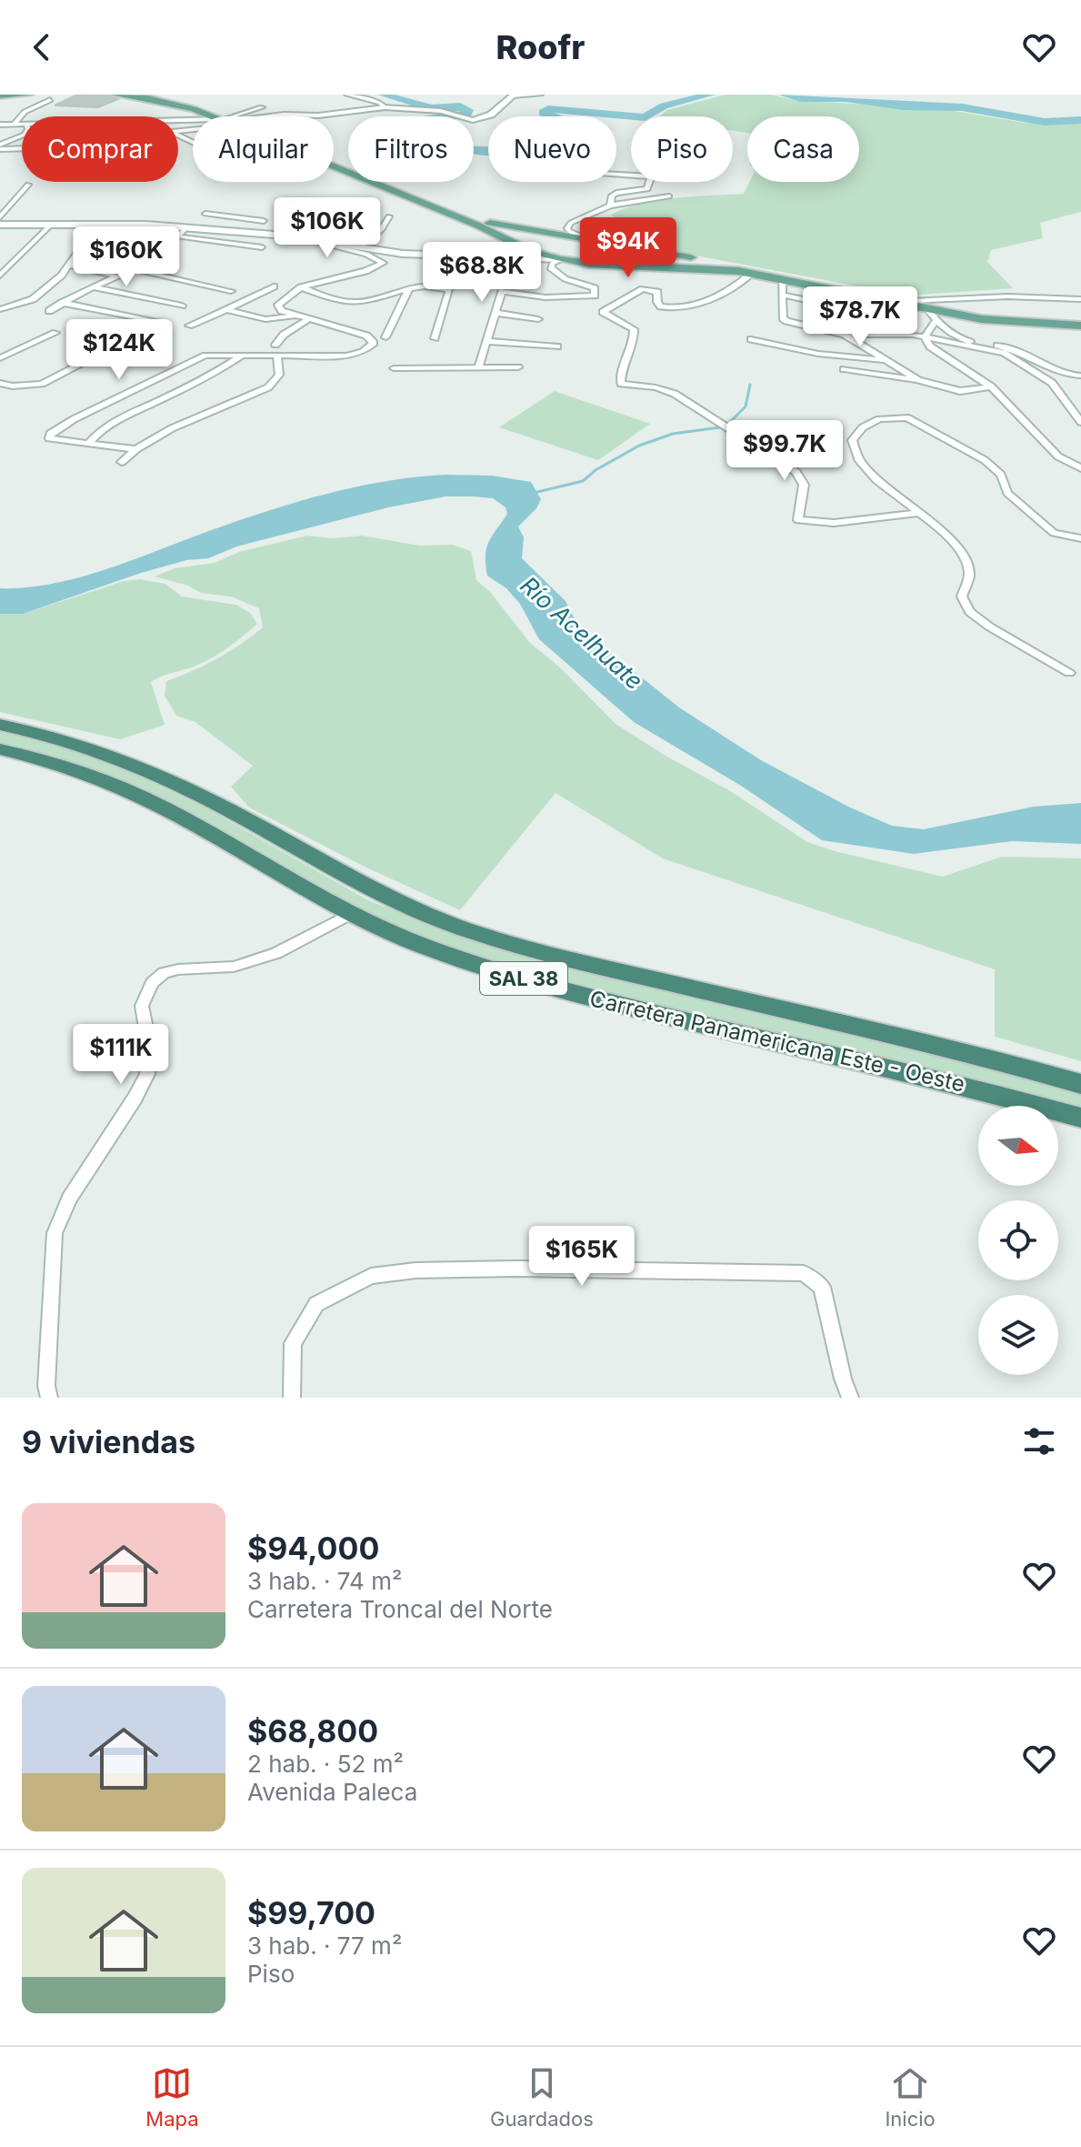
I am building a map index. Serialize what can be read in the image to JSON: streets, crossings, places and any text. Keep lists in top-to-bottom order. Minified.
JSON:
{"streets":{"highway":["SAL 38","Carretera Panamericana Este - Oeste"]},"water":["Río Acelhuate"],"north":"right","page":{"header":"Roofr","chip":["Comprar","Alquilar","Filtros","Nuevo","Piso","Casa"],"price":["$106K","$94K","$160K","$68.8K","$78.7K","$124K","$99.7K","$111K","$165K"],"heading":"9 viviendas","list":[{"name":"$94,000","note":"3 hab. · 74 m² · Carretera Troncal del Norte"},{"name":"$68,800","note":"2 hab. · 52 m² · Avenida Paleca"},{"name":"$99,700","note":"3 hab. · 77 m² · Piso"}],"tabs":["Mapa","Guardados","Inicio"]}}
